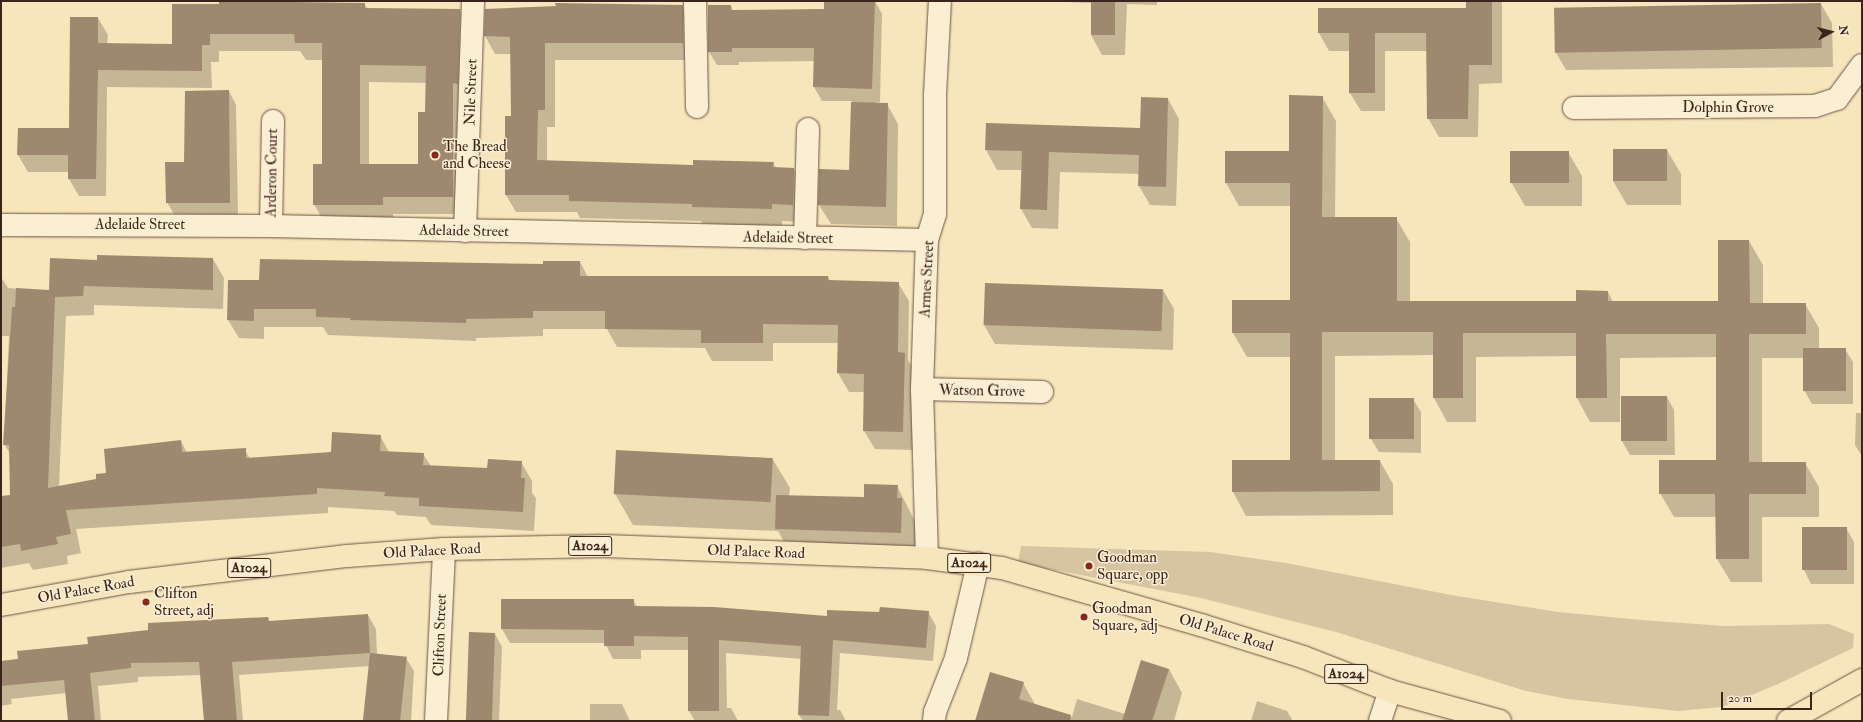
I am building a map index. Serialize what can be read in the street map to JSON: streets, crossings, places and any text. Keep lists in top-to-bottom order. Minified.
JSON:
{"streets":{"main road":["A1024","Old Palace Road"],"street":["Nile Street","Dolphin Grove","Arderon Court","Adelaide Street","Armes Street","Watson Grove","Clifton Street"]},"crossings":[["Nile Street","Adelaide Street"],["Arderon Court","Adelaide Street"],["Adelaide Street","Armes Street"],["Armes Street","Watson Grove"],["Armes Street","Old Palace Road"],["Old Palace Road","Clifton Street"]],"places":["The Bread and Cheese","Goodman Square, opp","Clifton Street, adj","Goodman Square, adj"],"scale_bar":"20 m","north":"right"}
